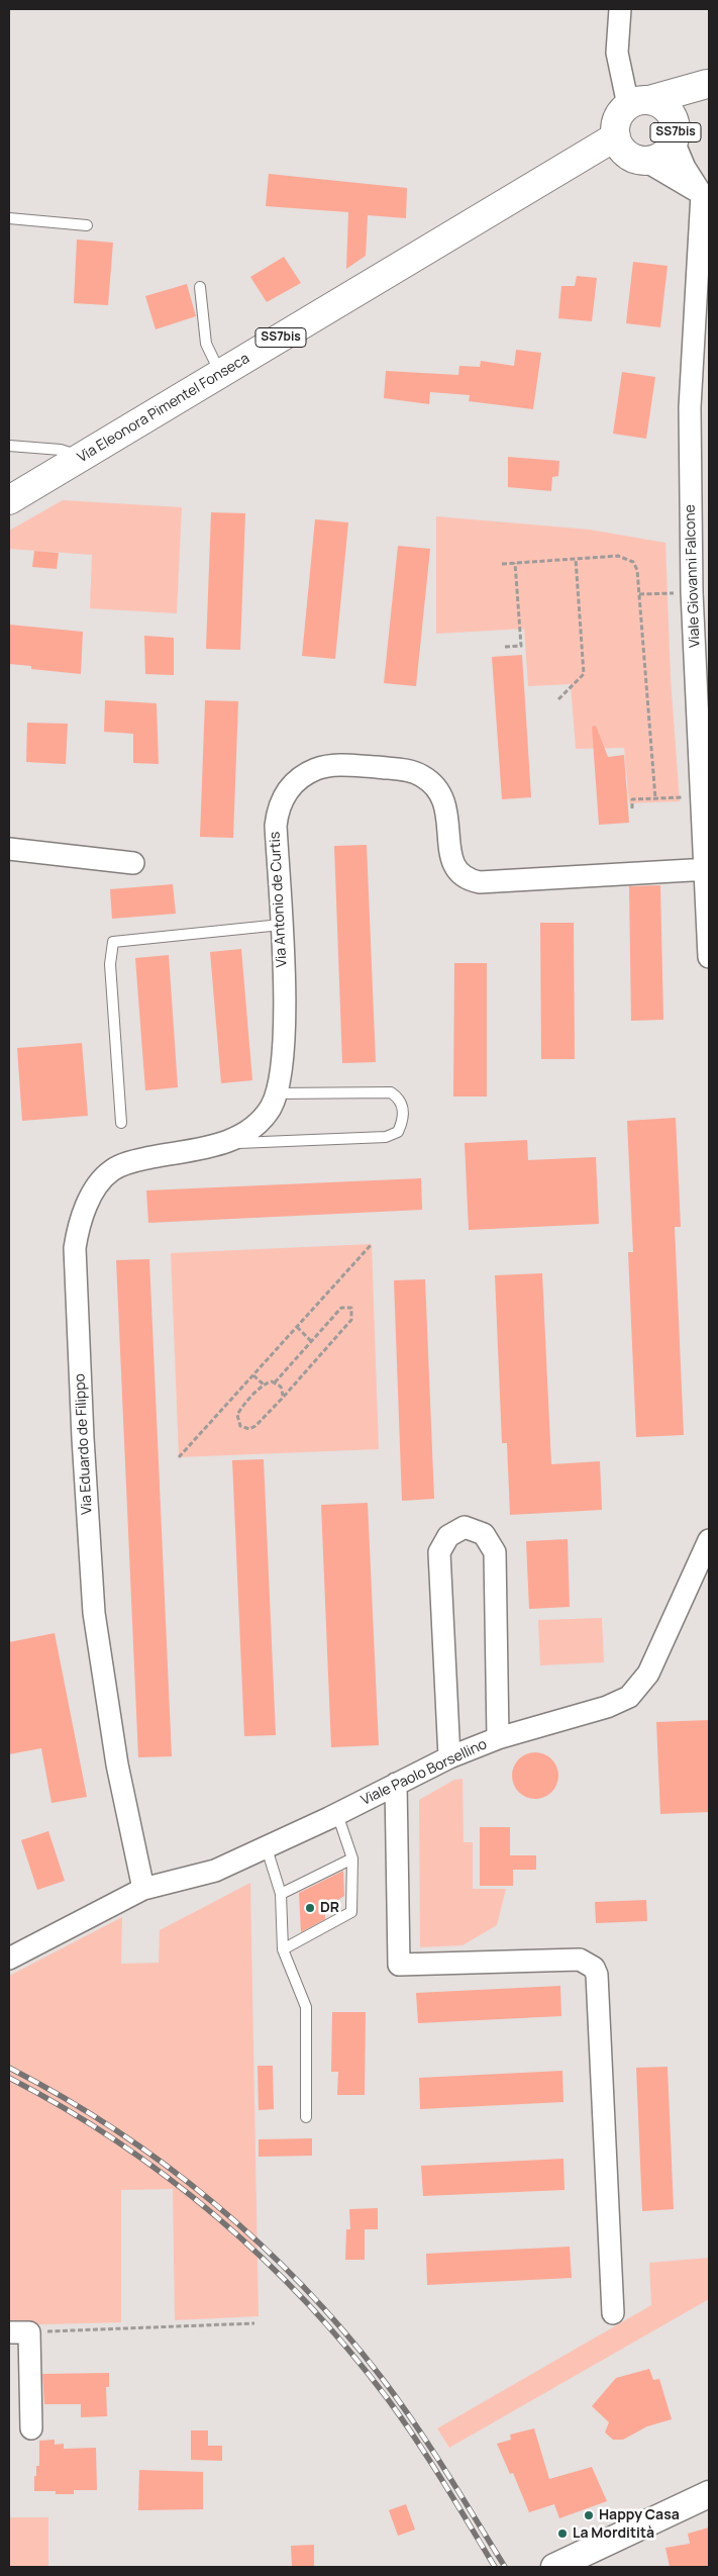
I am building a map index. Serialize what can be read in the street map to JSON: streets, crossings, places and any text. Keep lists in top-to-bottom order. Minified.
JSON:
{"streets":{"main road":["SS7bis","Via Eleonora Pimentel Fonseca"],"street":["Viale Giovanni Falcone","Via Antonio de Curtis","Via Eduardo de Filippo","Viale Paolo Borsellino"]},"crossings":[["SS7bis","Via Eleonora Pimentel Fonseca"],["Viale Giovanni Falcone","Via Antonio de Curtis"],["Via Antonio de Curtis","Via Eduardo de Filippo"],["Via Eduardo de Filippo","Viale Paolo Borsellino"]],"places":["DR","Happy Casa","La Morditità"]}
